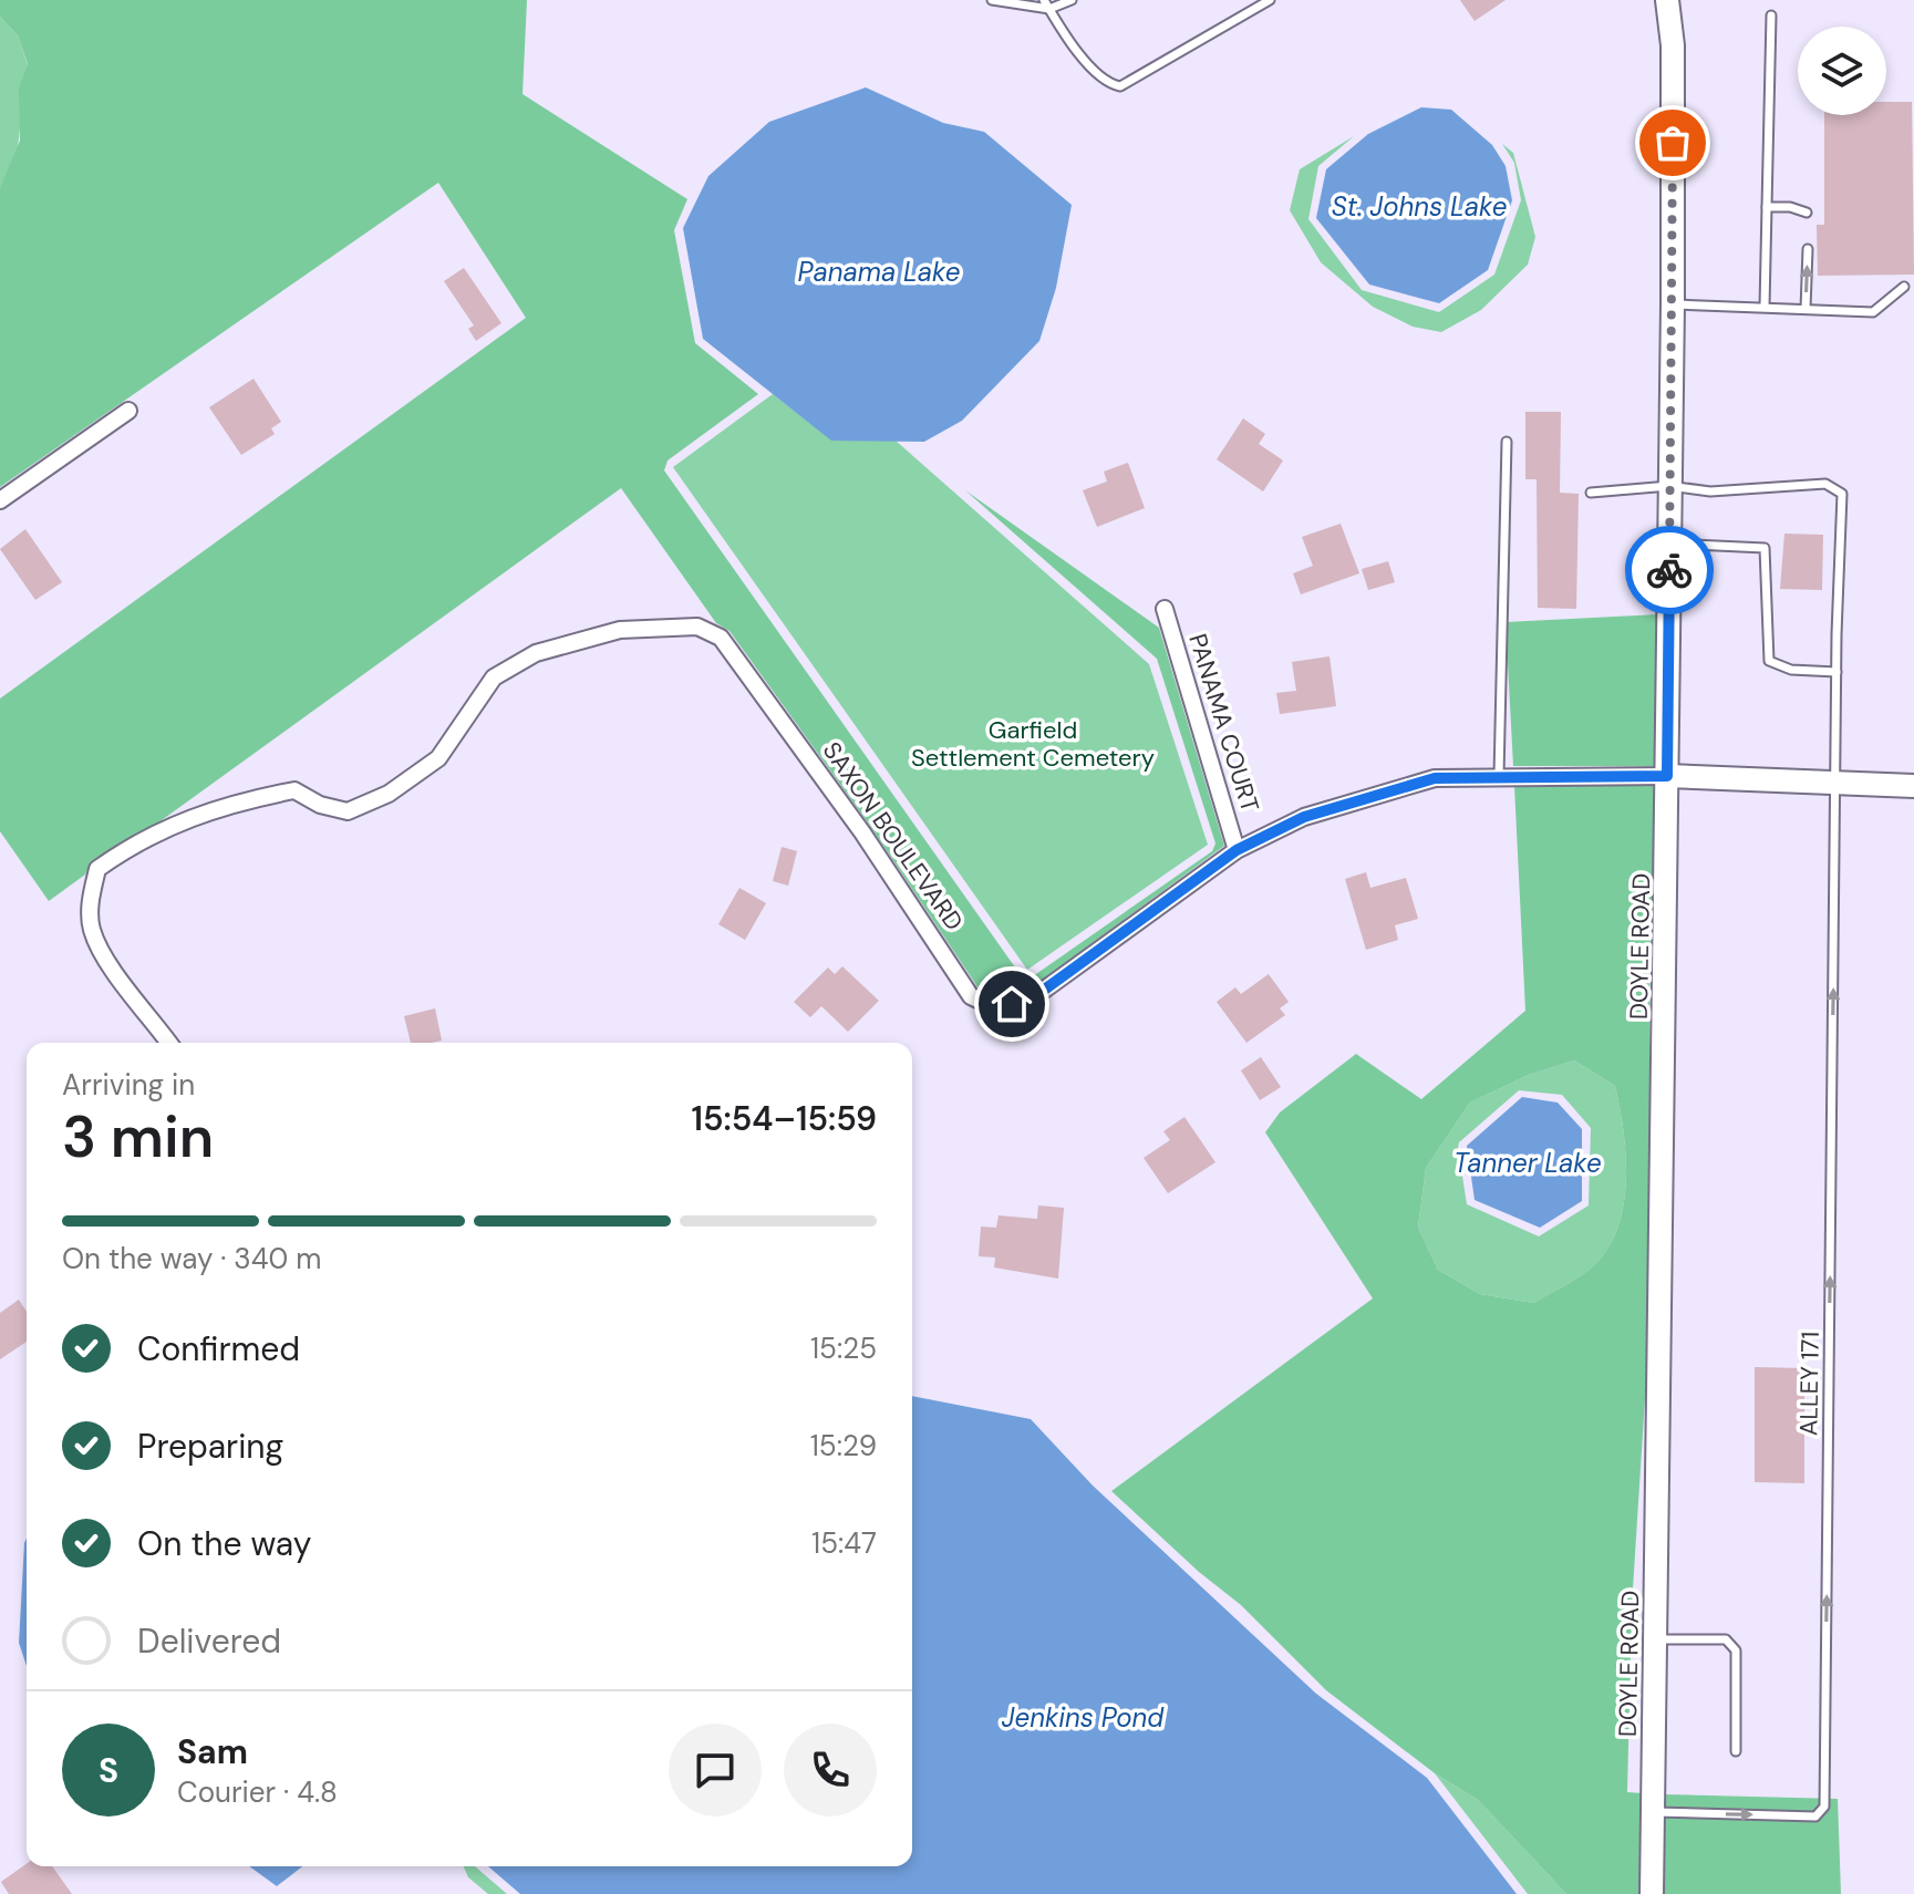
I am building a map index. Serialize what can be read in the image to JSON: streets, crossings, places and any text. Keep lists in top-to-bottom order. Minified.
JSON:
{"streets":{"main road":["SAXON BOULEVARD","DOYLE ROAD"],"street":["PANAMA COURT"],"lane":["ALLEY 171"]},"crossings":[["PANAMA COURT","SAXON BOULEVARD"],["SAXON BOULEVARD","DOYLE ROAD"],["SAXON BOULEVARD","ALLEY 171"],["DOYLE ROAD","ALLEY 171"]],"one_way":["ALLEY 171"],"water":["St. Johns Lake","Panama Lake","Tanner Lake","Jenkins Pond"],"parks":["Garfield Settlement Cemetery"],"page":{"heading":["3 min","Arriving in","15:54–15:59"],"panel":["Sam","Courier · 4.8"],"bar":"On the way · 340 m","list":[["Confirmed","15:25"],["Preparing","15:29"],["On the way","15:47"],"Delivered"],"round":"S"}}
